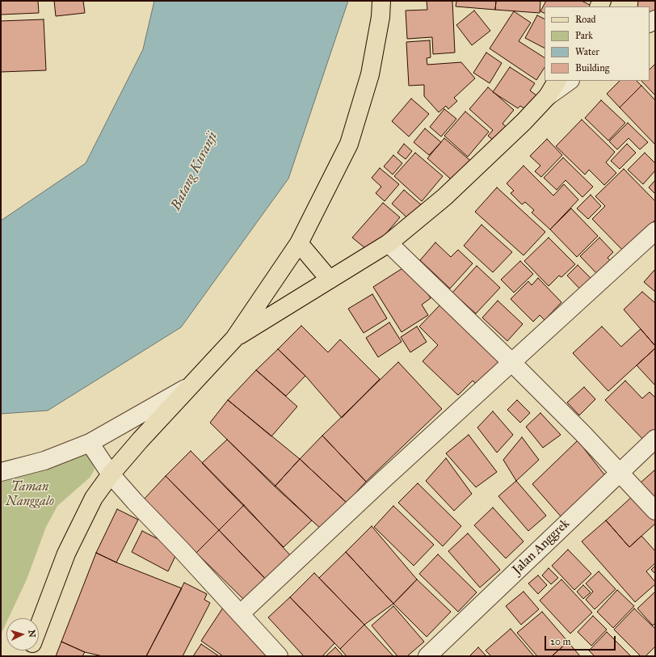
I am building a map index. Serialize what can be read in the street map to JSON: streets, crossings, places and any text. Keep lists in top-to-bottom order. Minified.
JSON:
{"streets":{"street":["Jalan Anggrek"]},"water":["Batang Kuranji"],"parks":["Taman Nanggalo"],"legend":["Road","Park","Water","Building"],"scale_bar":"20 m","north":"right"}
